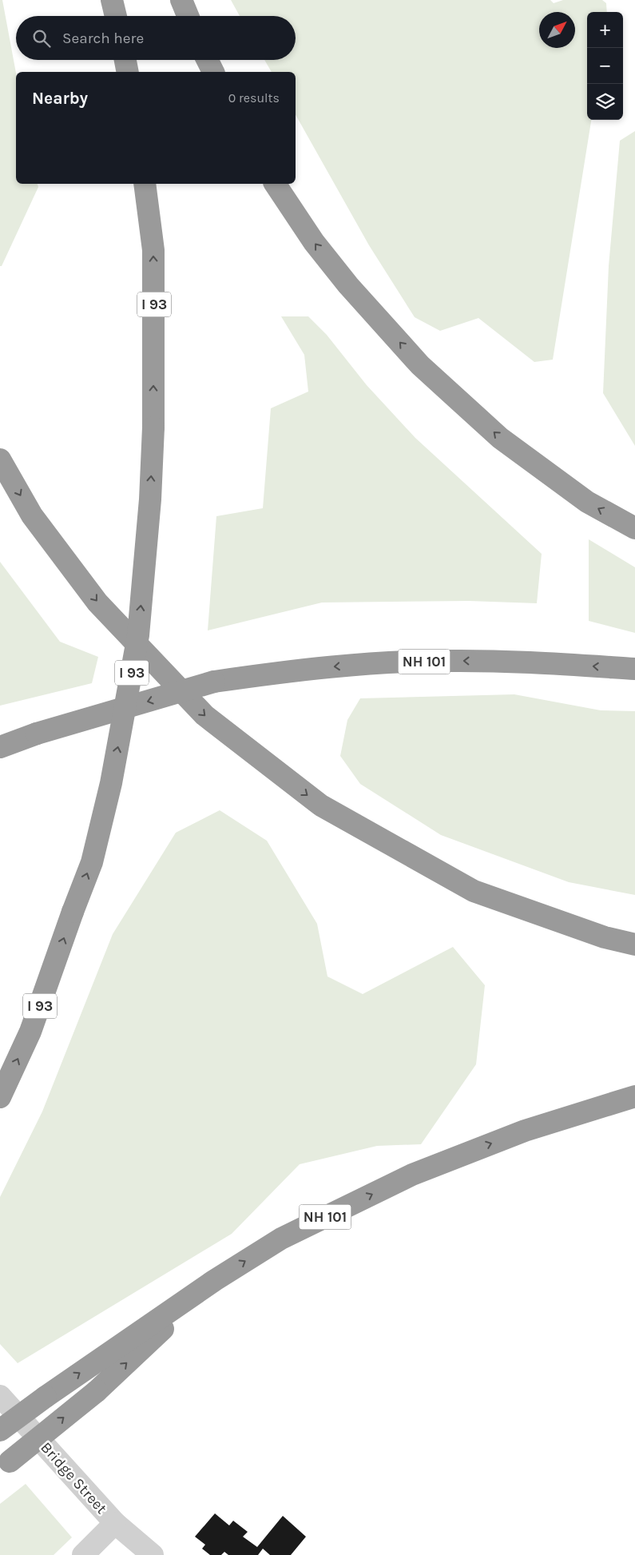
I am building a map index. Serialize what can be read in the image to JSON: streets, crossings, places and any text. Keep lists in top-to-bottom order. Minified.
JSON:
{"streets":{"highway":["I 93","NH 101"],"street":["Bridge Street"]},"north":"top right","page":{"map_buttons":["+","−"],"search":"Search here","heading":["Nearby","0 results"]}}
